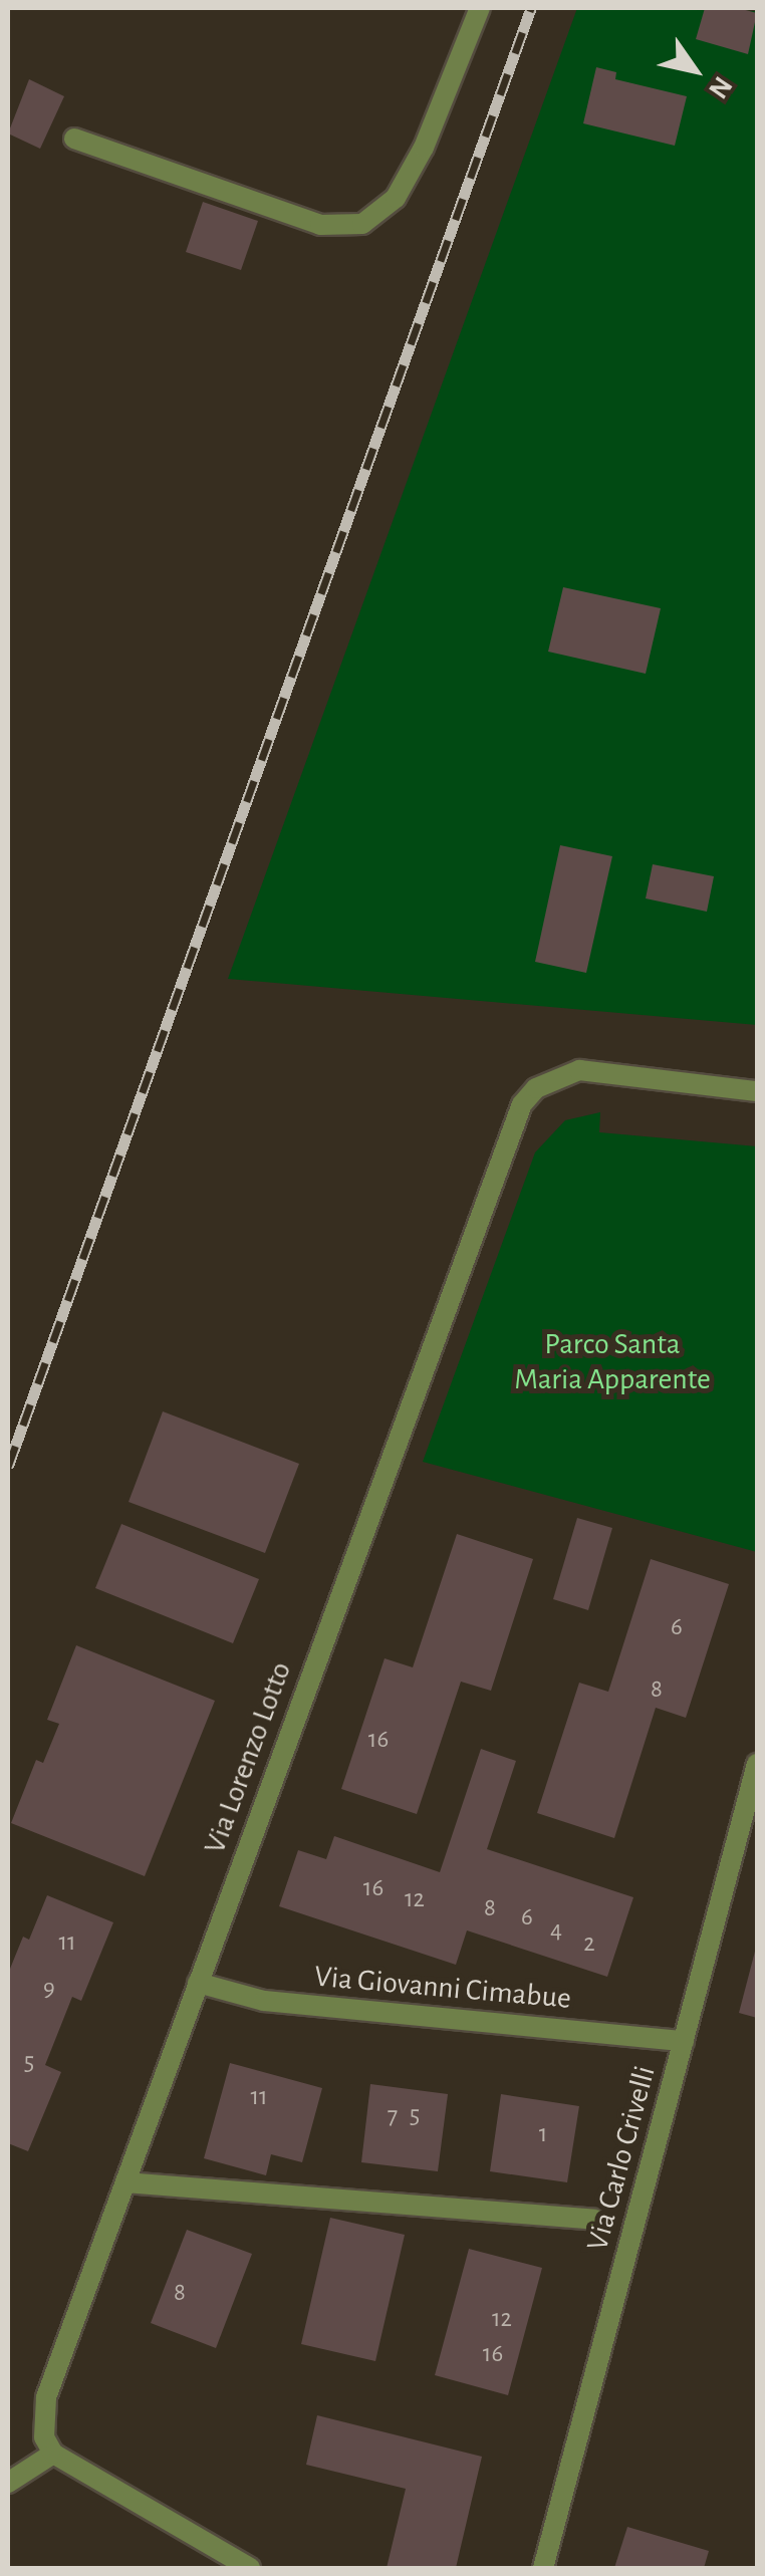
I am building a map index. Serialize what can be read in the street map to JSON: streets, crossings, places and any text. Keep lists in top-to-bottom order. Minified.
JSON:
{"streets":{"street":["Via Lorenzo Lotto","Via Giovanni Cimabue","Via Carlo Crivelli"]},"crossings":[["Via Lorenzo Lotto","Via Giovanni Cimabue"],["Via Giovanni Cimabue","Via Carlo Crivelli"]],"parks":["Parco Santa Maria Apparente"],"house_numbers":["6","8","16","16","12","8","6","4","11","2","9","5","11","5","7","1","8","12","16"],"north":"bottom right"}
